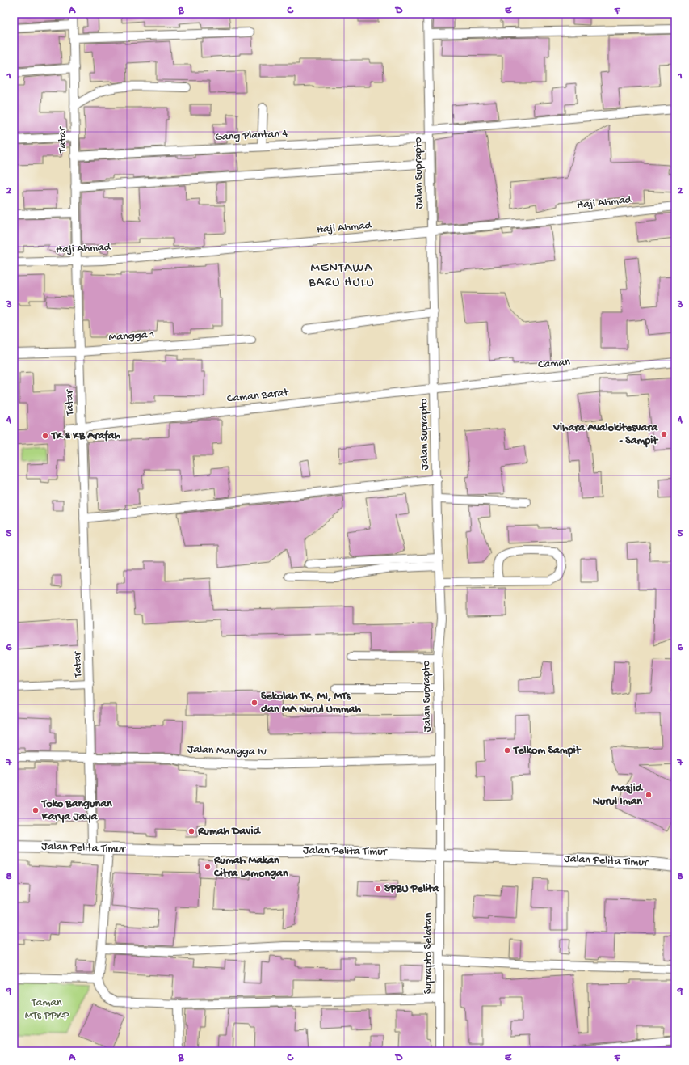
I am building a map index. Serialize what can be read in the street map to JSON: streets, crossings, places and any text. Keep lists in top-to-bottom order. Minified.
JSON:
{"streets":{"street":["Gang Plantan 4","Tatar","Jalan Suprapto","Haji Ahmad","Mangga 1","Caman","Caman Barat","Jalan Mangga IV","Jalan Pelita Timur","Suprapto Selatan"]},"crossings":[["Gang Plantan 4","Tatar"],["Gang Plantan 4","Jalan Suprapto"],["Tatar","Haji Ahmad"],["Tatar","Mangga 1"],["Tatar","Caman Barat"],["Tatar","Jalan Mangga IV"],["Tatar","Jalan Pelita Timur"],["Jalan Suprapto","Haji Ahmad"],["Jalan Suprapto","Caman"],["Jalan Suprapto","Caman Barat"],["Jalan Suprapto","Jalan Mangga IV"],["Jalan Suprapto","Jalan Pelita Timur"],["Jalan Suprapto","Suprapto Selatan"],["Caman","Caman Barat"],["Jalan Pelita Timur","Suprapto Selatan"]],"districts":["MENTAWA BARU HULU"],"parks":["Taman MTs PPKP"],"places":["Vihara Avalokitesvara - Sampit","TK & KB Arafah","Sekolah TK, MI, MTs dan MA Nurul Ummah","Telkom Sampit","Masjid Nurul Iman","Toko Bangunan Karya Jaya","Rumah David","Rumah Makan Citra Lamongan","SPBU Pelita"],"grid":{"columns":["A","B","C","D","E","F"],"rows":["1","2","3","4","5","6","7","8","9"]}}
